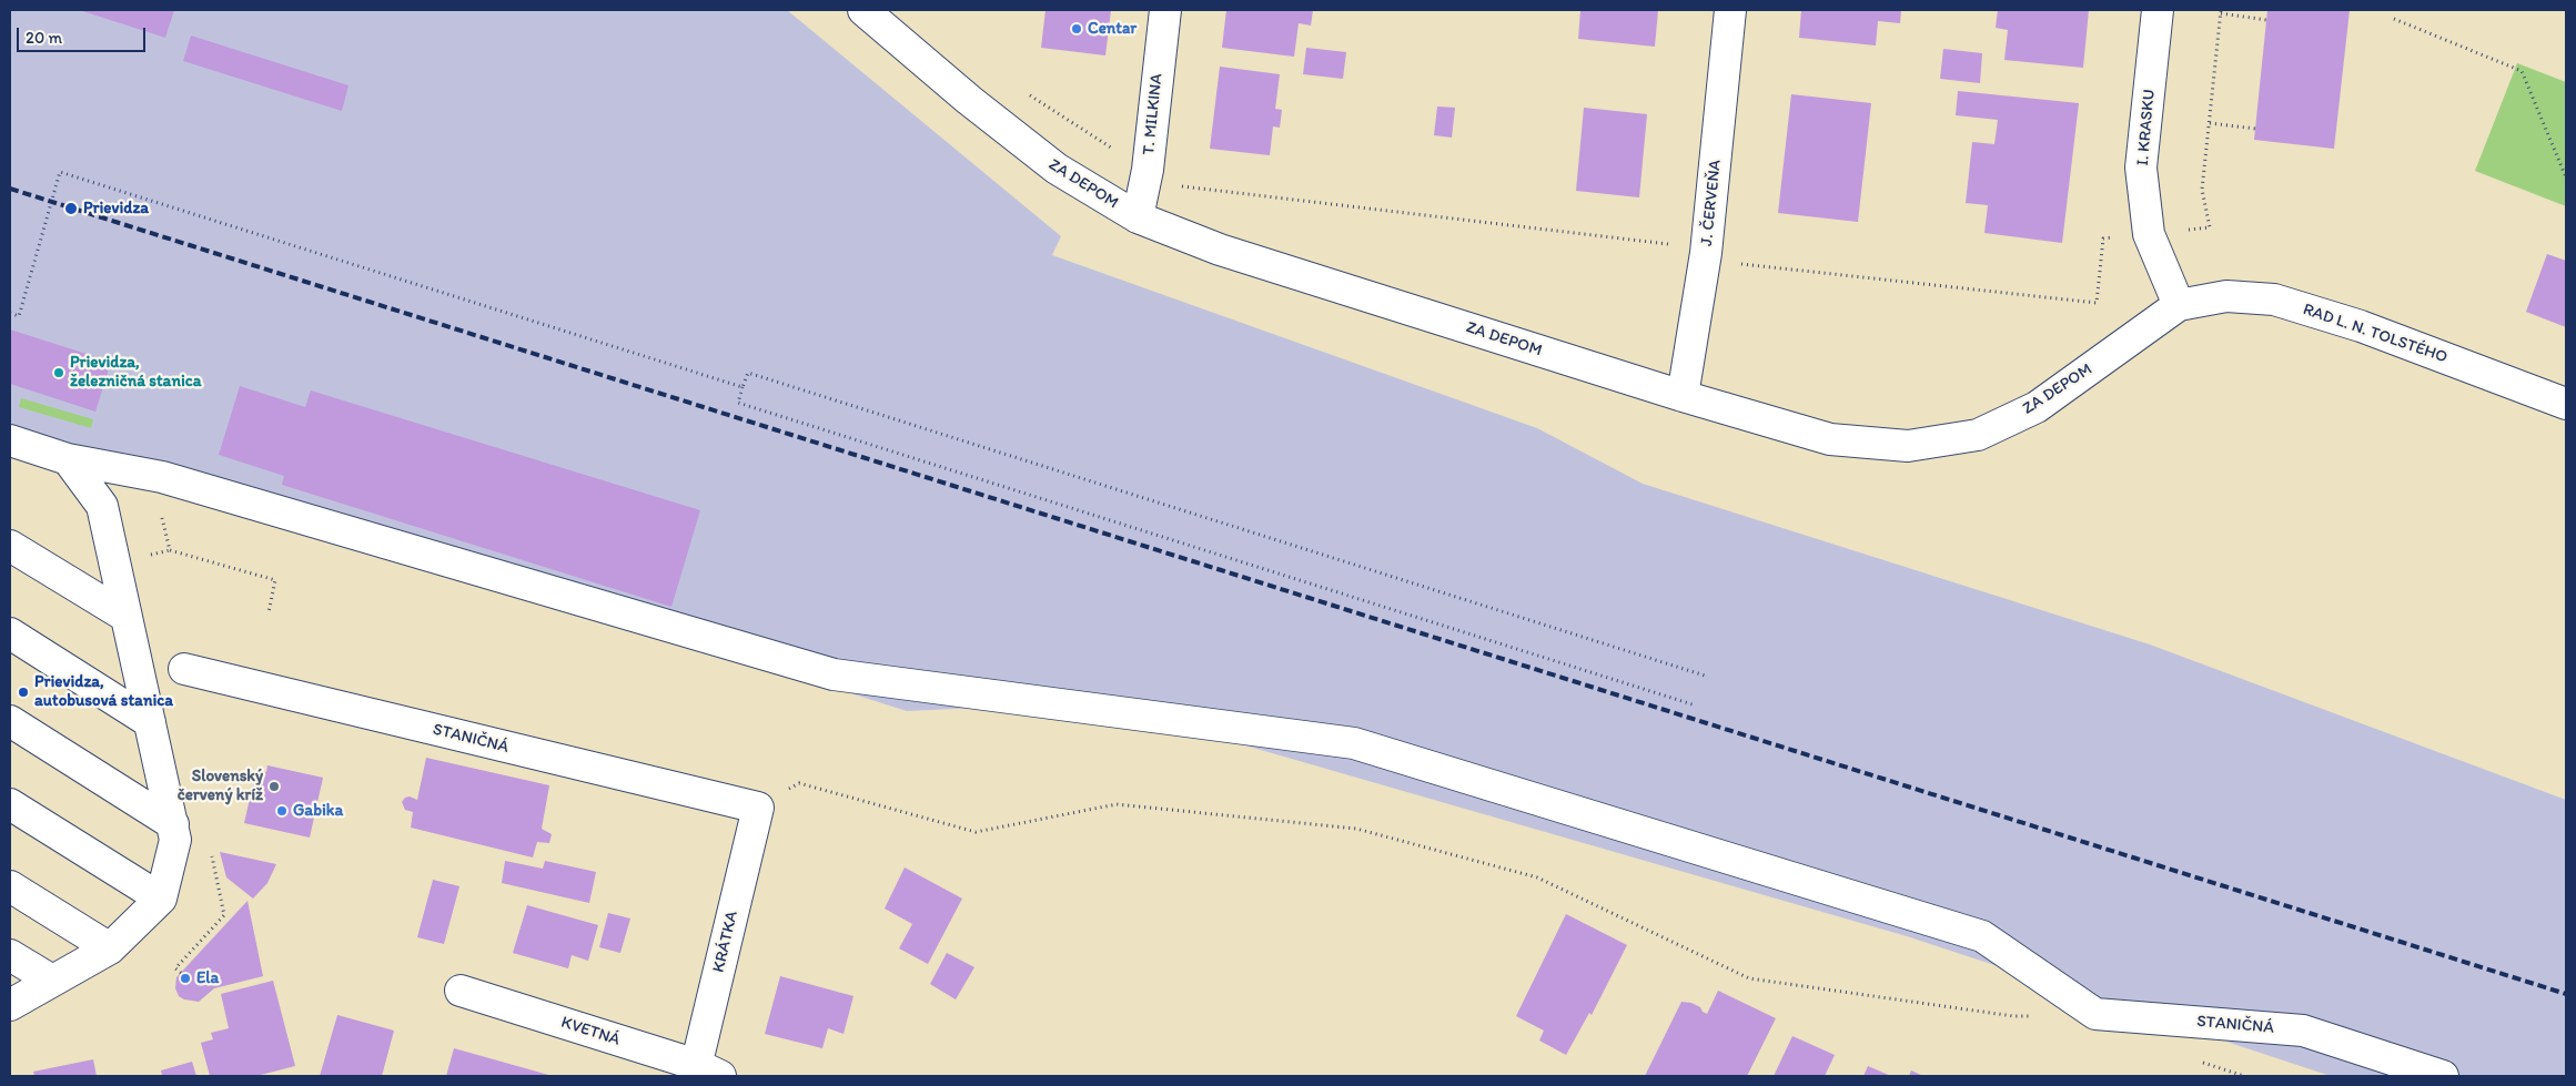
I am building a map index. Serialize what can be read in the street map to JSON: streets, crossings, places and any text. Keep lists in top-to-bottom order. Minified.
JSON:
{"streets":{"street":["T. MILKINA","I. KRASKU","ZA DEPOM","J. ČERVEŇA","RAD L. N. TOLSTÉHO","STANIČNÁ","KRÁTKA","KVETNÁ"]},"crossings":[["T. MILKINA","ZA DEPOM"],["I. KRASKU","ZA DEPOM"],["I. KRASKU","RAD L. N. TOLSTÉHO"],["ZA DEPOM","J. ČERVEŇA"],["ZA DEPOM","RAD L. N. TOLSTÉHO"],["STANIČNÁ","KRÁTKA"],["KRÁTKA","KVETNÁ"]],"places":["Centar","Prievidza","Prievidza, železničná stanica","Prievidza, autobusová stanica","Slovenský červený kríž","Gabika","Ela"],"scale_bar":"20 m"}
